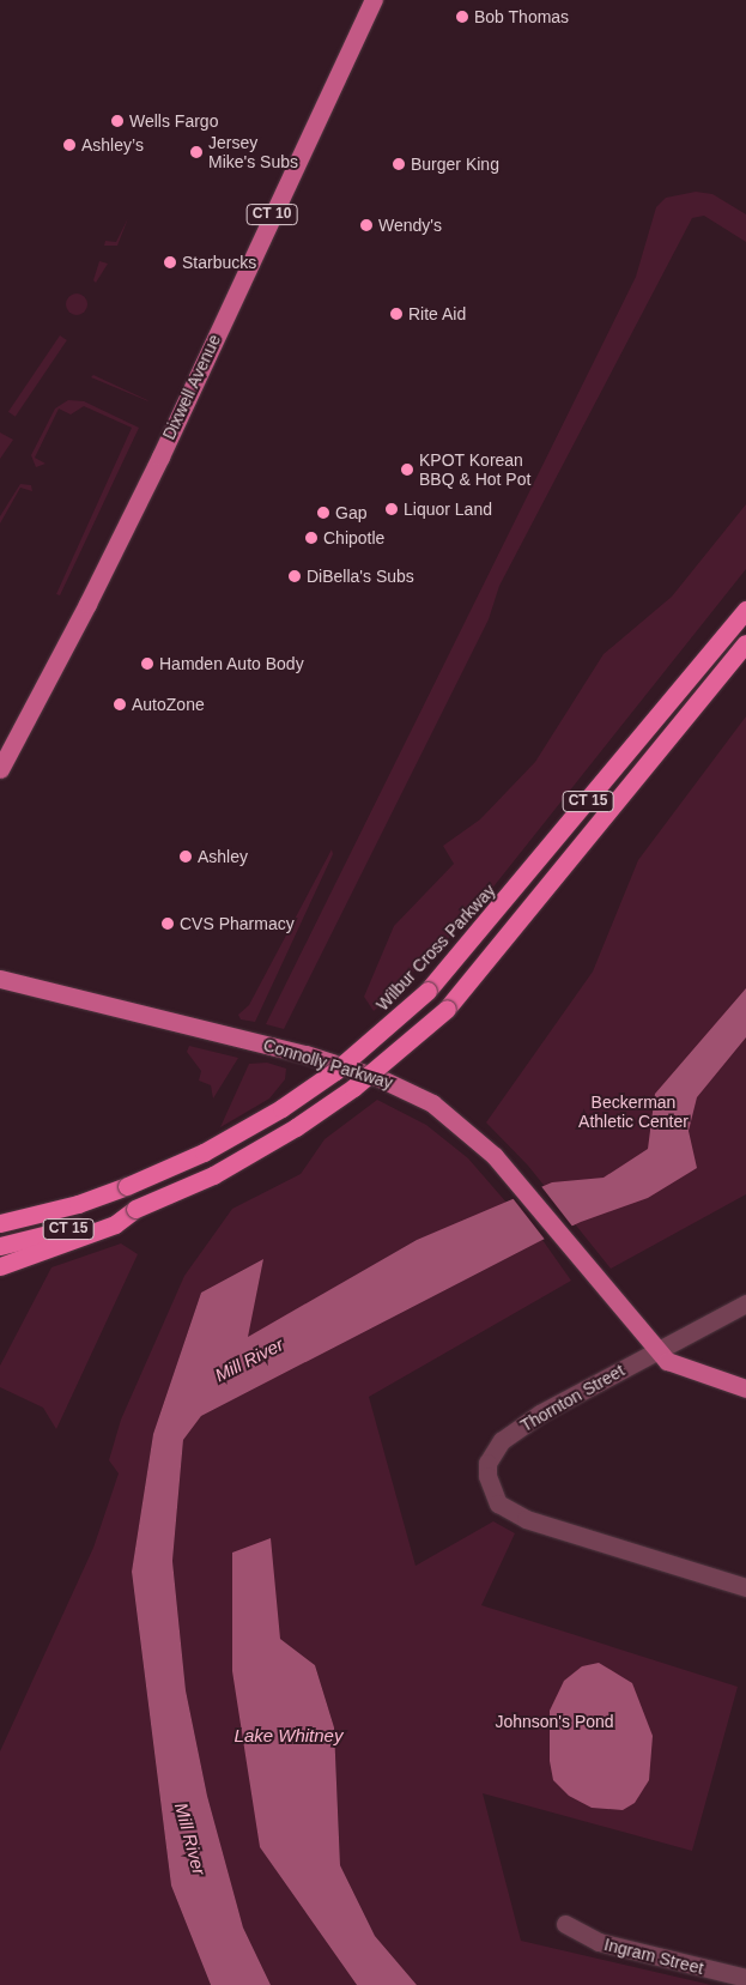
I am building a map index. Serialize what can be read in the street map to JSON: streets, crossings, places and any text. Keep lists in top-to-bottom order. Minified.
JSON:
{"streets":{"highway":["CT 15","Wilbur Cross Parkway"],"main road":["CT 10","Dixwell Avenue","Connolly Parkway"],"street":["Thornton Street","Ingram Street"]},"crossings":[["Connolly Parkway","Thornton Street"]],"water":["Mill River","Lake Whitney"],"parks":["Beckerman Athletic Center","Johnson's Pond"],"places":["Bob Thomas","Wells Fargo","Ashley’s","Jersey Mike's Subs","Burger King","Wendy's","Starbucks","Rite Aid","KPOT Korean BBQ & Hot Pot","Liquor Land","Gap","Chipotle","DiBella's Subs","Hamden Auto Body","AutoZone","Ashley","CVS Pharmacy"]}
